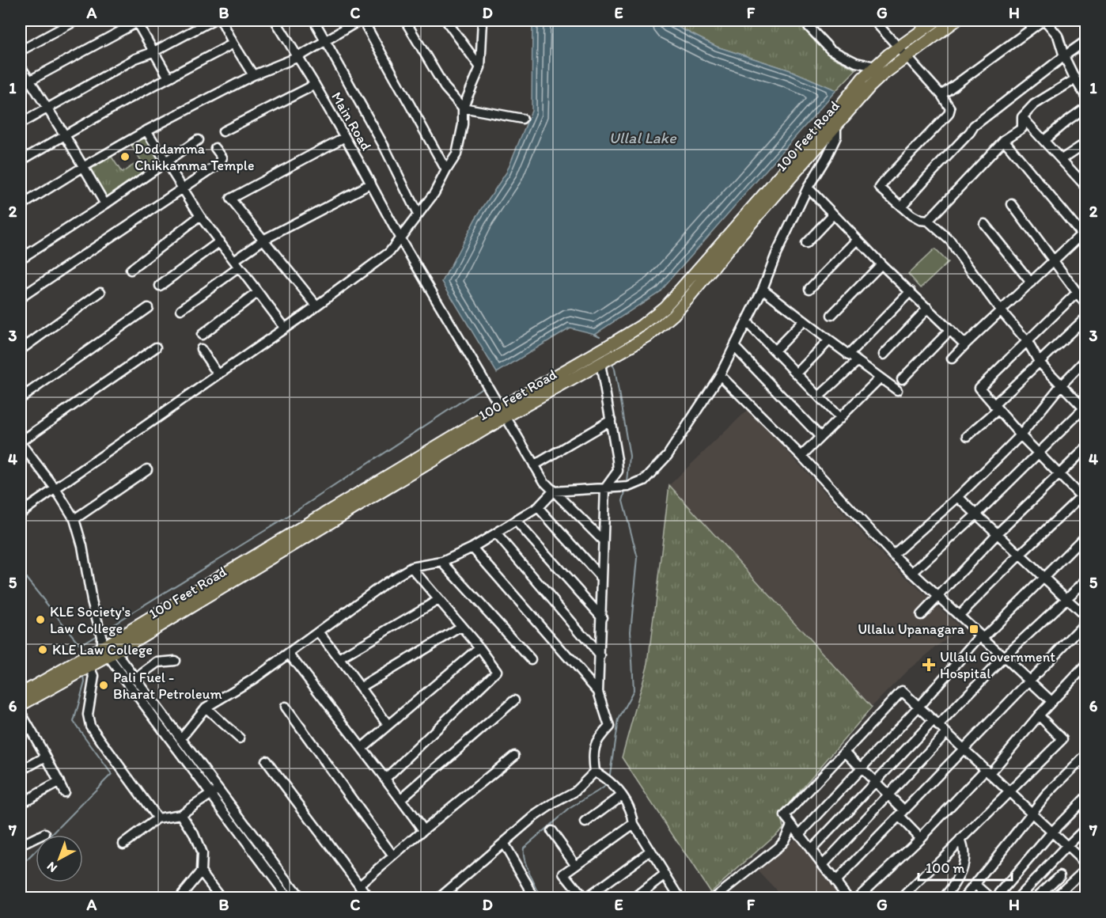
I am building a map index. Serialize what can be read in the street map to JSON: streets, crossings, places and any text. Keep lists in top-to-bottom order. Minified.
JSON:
{"streets":{"main road":["100 Feet Road"],"street":["Main Road"]},"crossings":[["Main Road","100 Feet Road"]],"water":["Ullal Lake"],"places":{"other":["Doddamma Chikkamma Temple","KLE Society's Law College","KLE Law College","Pali Fuel - Bharat Petroleum"],"transit":["Ullalu Upanagara"],"health":["Ullalu Government Hospital"]},"scale_bar":"100 m","north":"bottom left","grid":{"columns":["A","B","C","D","E","F","G","H"],"rows":["1","2","3","4","5","6","7"]}}
